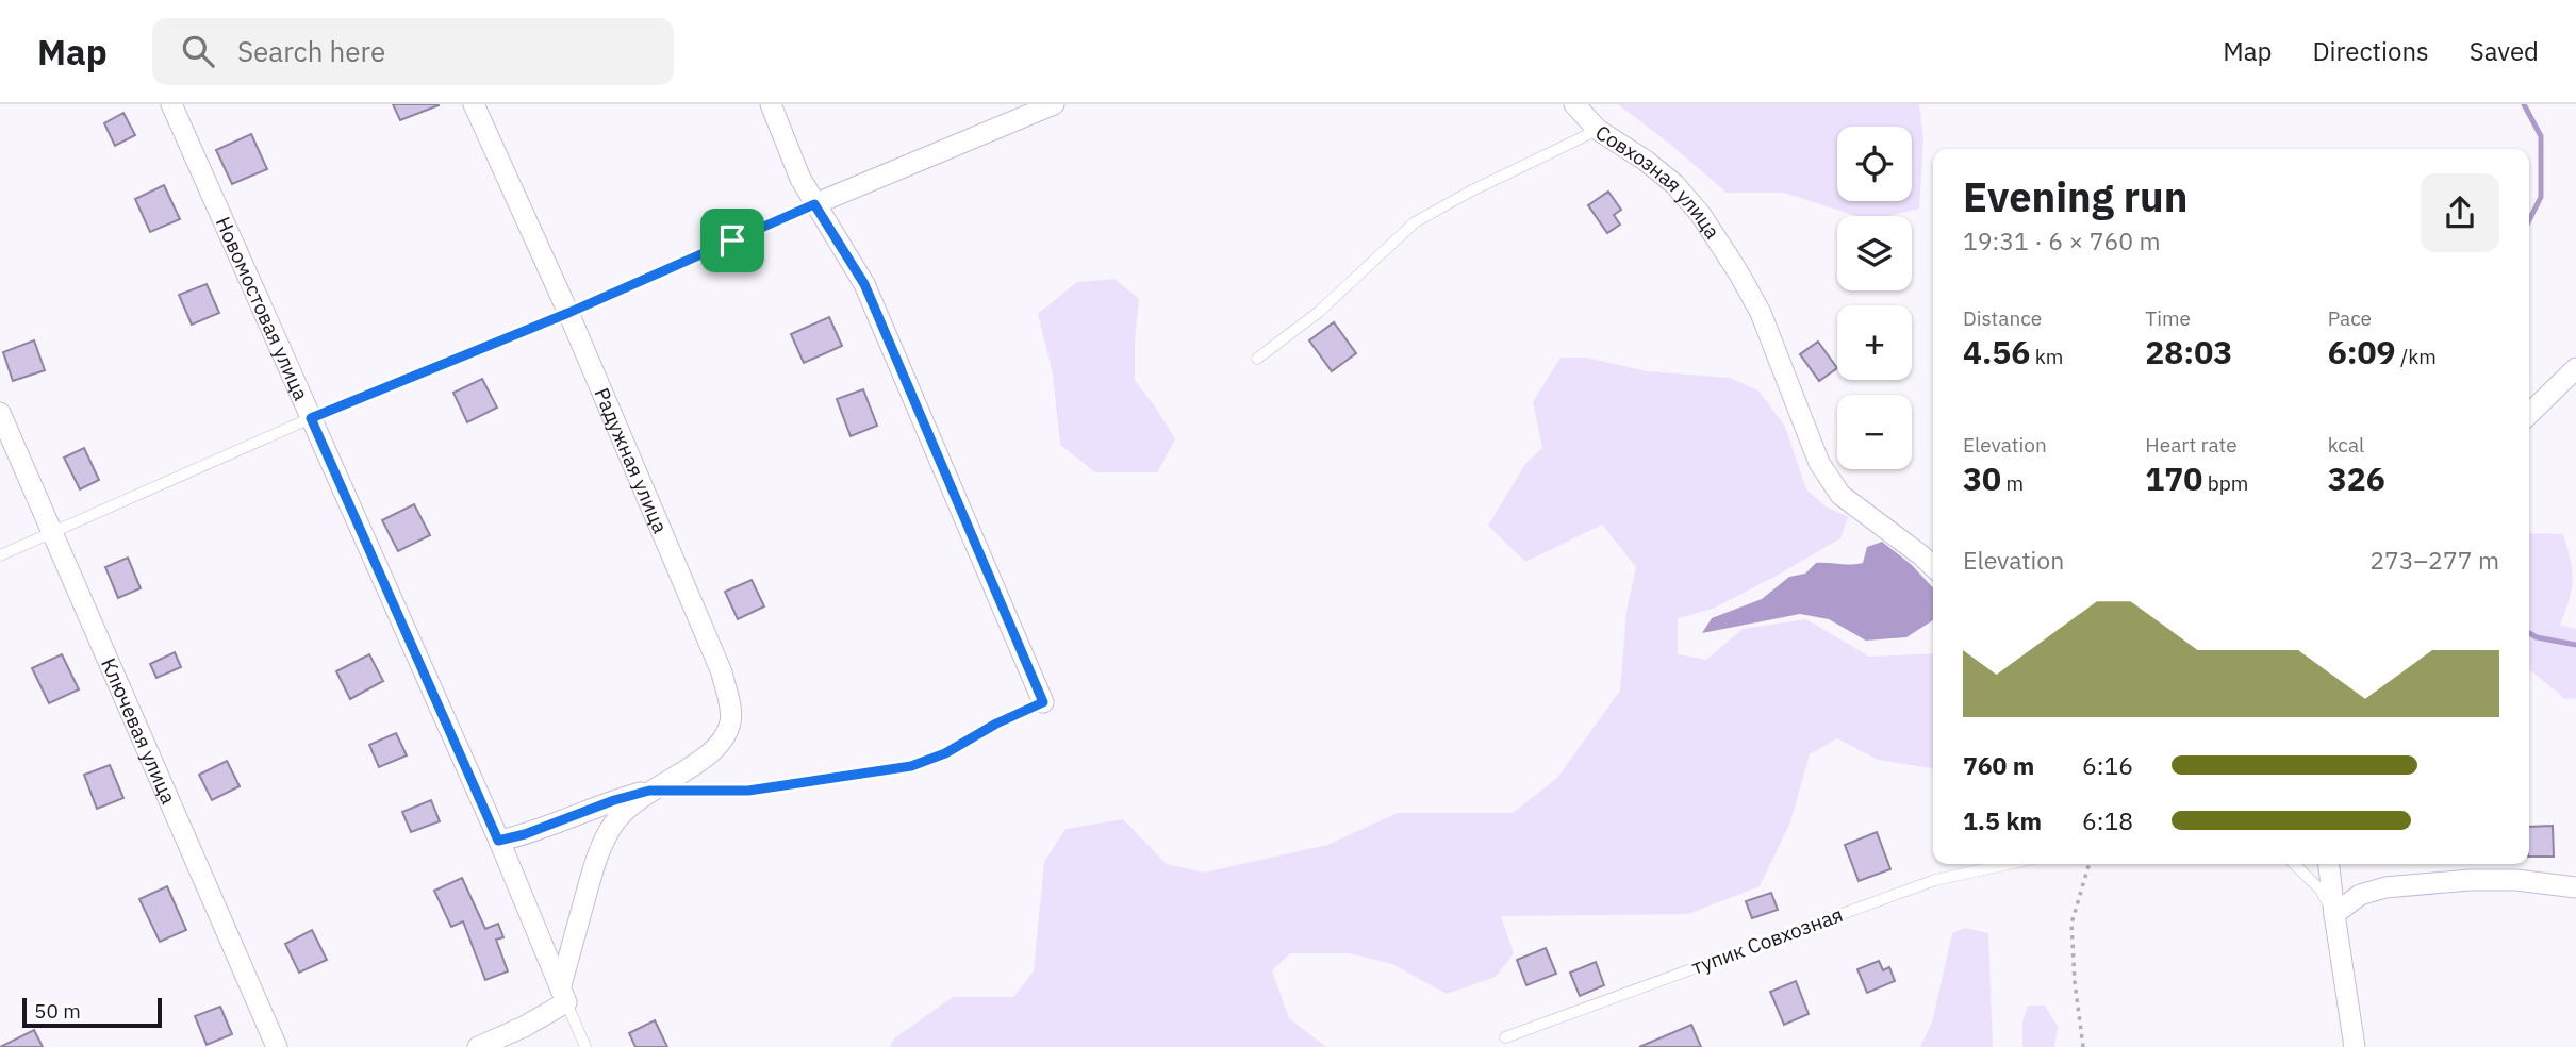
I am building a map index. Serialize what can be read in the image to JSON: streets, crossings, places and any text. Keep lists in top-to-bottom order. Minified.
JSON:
{"streets":{"street":["Совхозная улица","Новомостовая улица","Радужная улица","Ключевая улица"],"lane":["тупик Совхозная"]},"scale_bar":"50 m","page":{"header":"Map","search":"Search here","nav":["Map","Directions","Saved"],"map_buttons":["+","−"],"heading":["Evening run","19:31 · 6 × 760 m"],"stats":[["Distance","4.56 km"],["Time","28:03"],["Pace","6:09 /km"],["Elevation","30 m"],["Heart rate","170 bpm"],["kcal","326"]],"chart":["Elevation","273–277 m"],"list":[{"name":"760 m","note":"6:16"},{"name":"1.5 km","note":"6:18"}],"scale":"50 m"}}
